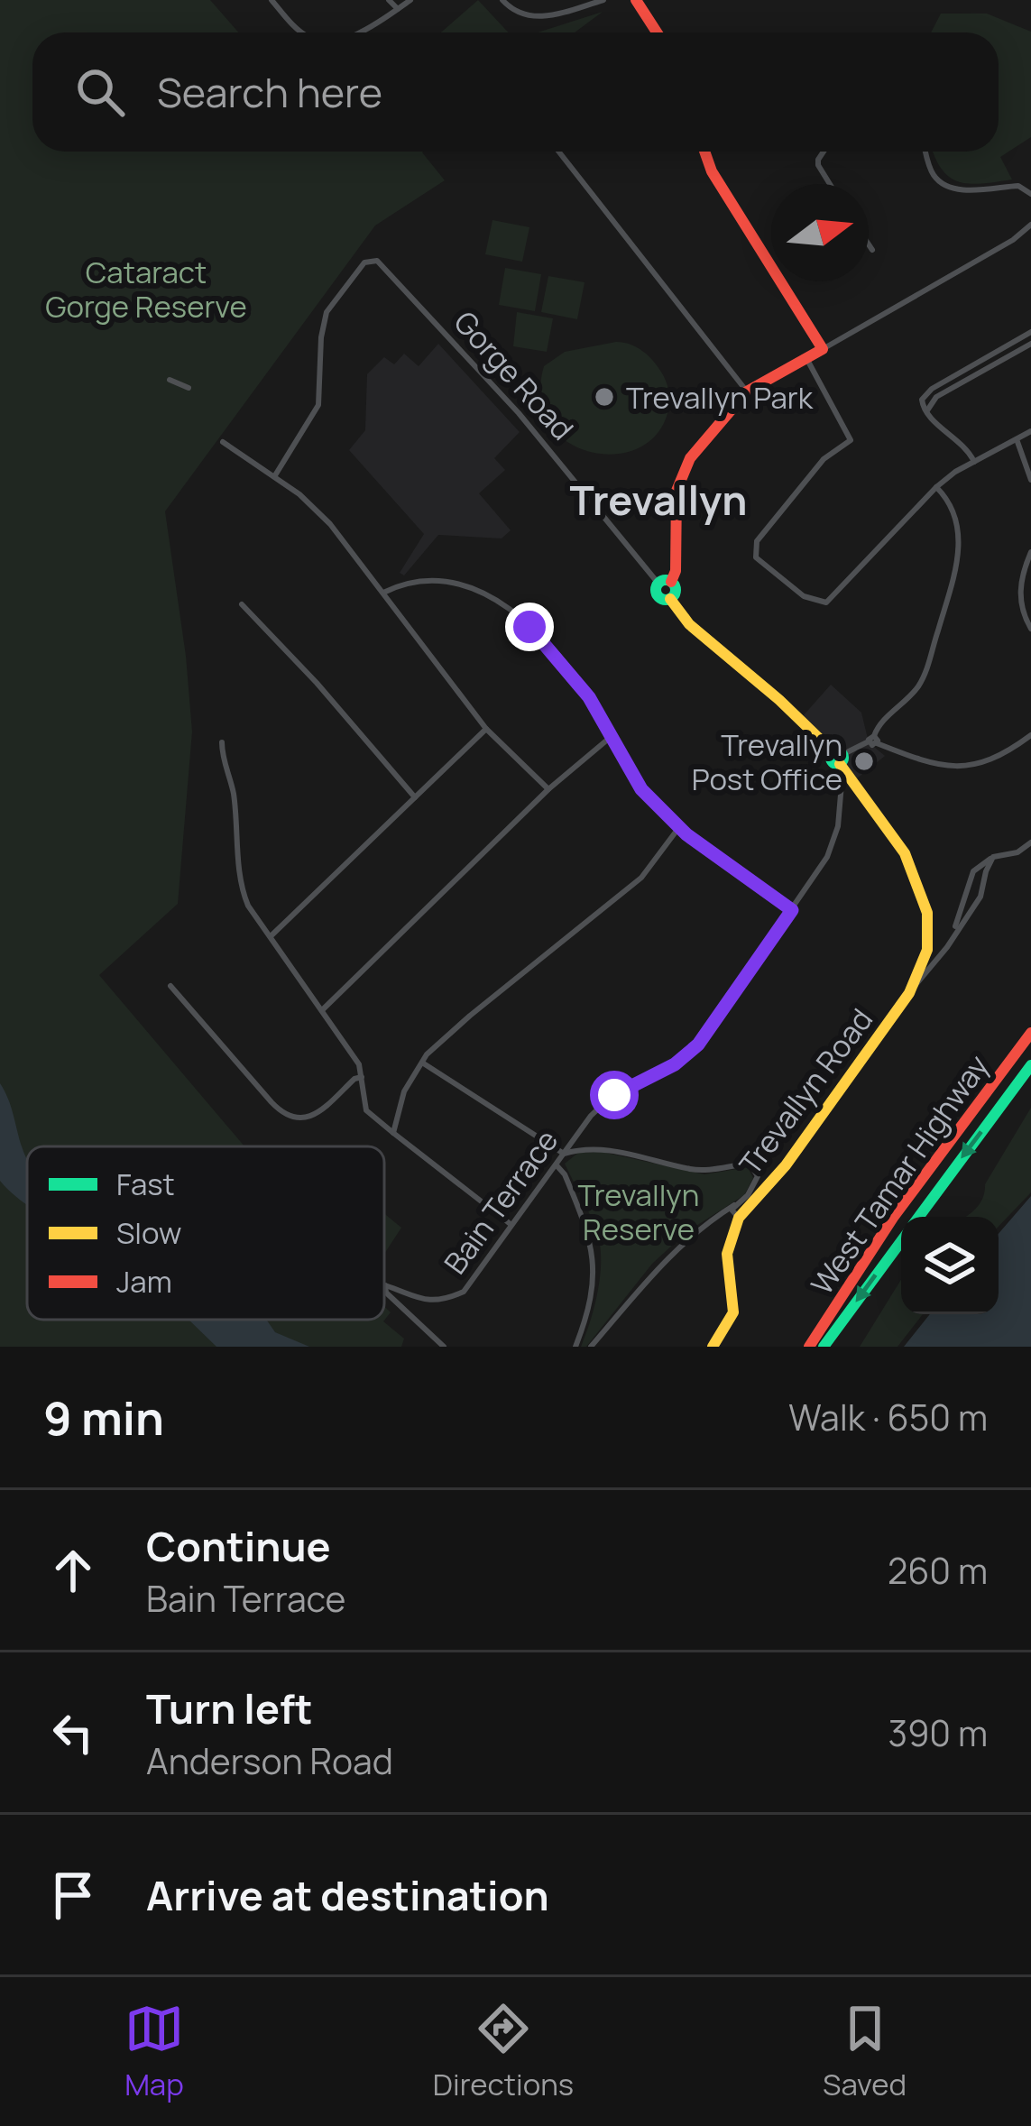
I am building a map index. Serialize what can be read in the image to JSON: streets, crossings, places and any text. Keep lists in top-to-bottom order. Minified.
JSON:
{"streets":{"main road":["Trevallyn Road","West Tamar Highway"],"street":["Gorge Road","Bain Terrace"]},"districts":["Trevallyn"],"parks":["Cataract Gorge Reserve","Trevallyn Reserve"],"places":["Trevallyn Park","Trevallyn Post Office"],"legend":["Fast","Slow","Jam"],"north":"right","page":{"search":"Search here","heading":["9 min","Walk · 650 m"],"list":[["Continue","Bain Terrace","260 m"],["Turn left","Anderson Road","390 m"],"Arrive at destination"],"nav":["Map","Directions","Saved"]}}
